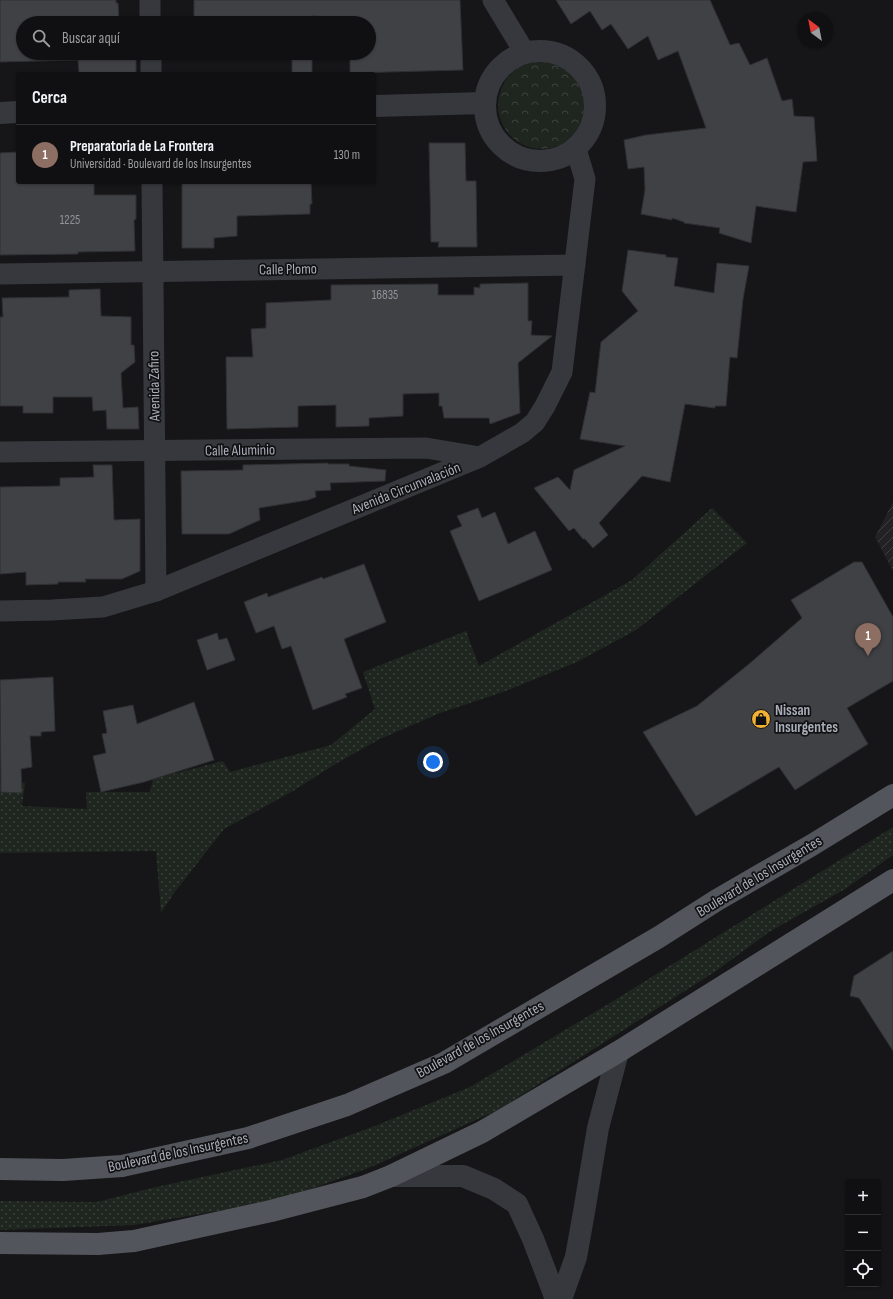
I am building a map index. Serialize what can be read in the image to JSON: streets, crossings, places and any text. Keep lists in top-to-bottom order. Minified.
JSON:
{"streets":{"main road":["Boulevard de los Insurgentes"],"street":["Calle Plomo","Avenida Zafiro","Calle Aluminio","Avenida Circunvalación"]},"crossings":[["Calle Plomo","Avenida Zafiro"],["Calle Plomo","Avenida Circunvalación"],["Avenida Zafiro","Calle Aluminio"],["Avenida Zafiro","Avenida Circunvalación"],["Calle Aluminio","Avenida Circunvalación"]],"places":{"shop":["Nissan Insurgentes"]},"house_numbers":["1225","16835"],"north":"top left","page":{"search":"Buscar aquí","heading":"Cerca","list":[{"mark":"1","name":"Preparatoria de La Frontera","note":"Universidad · Boulevard de los Insurgentes","value":"130 m"}],"pins":"1","map_buttons":["+","−"]}}
